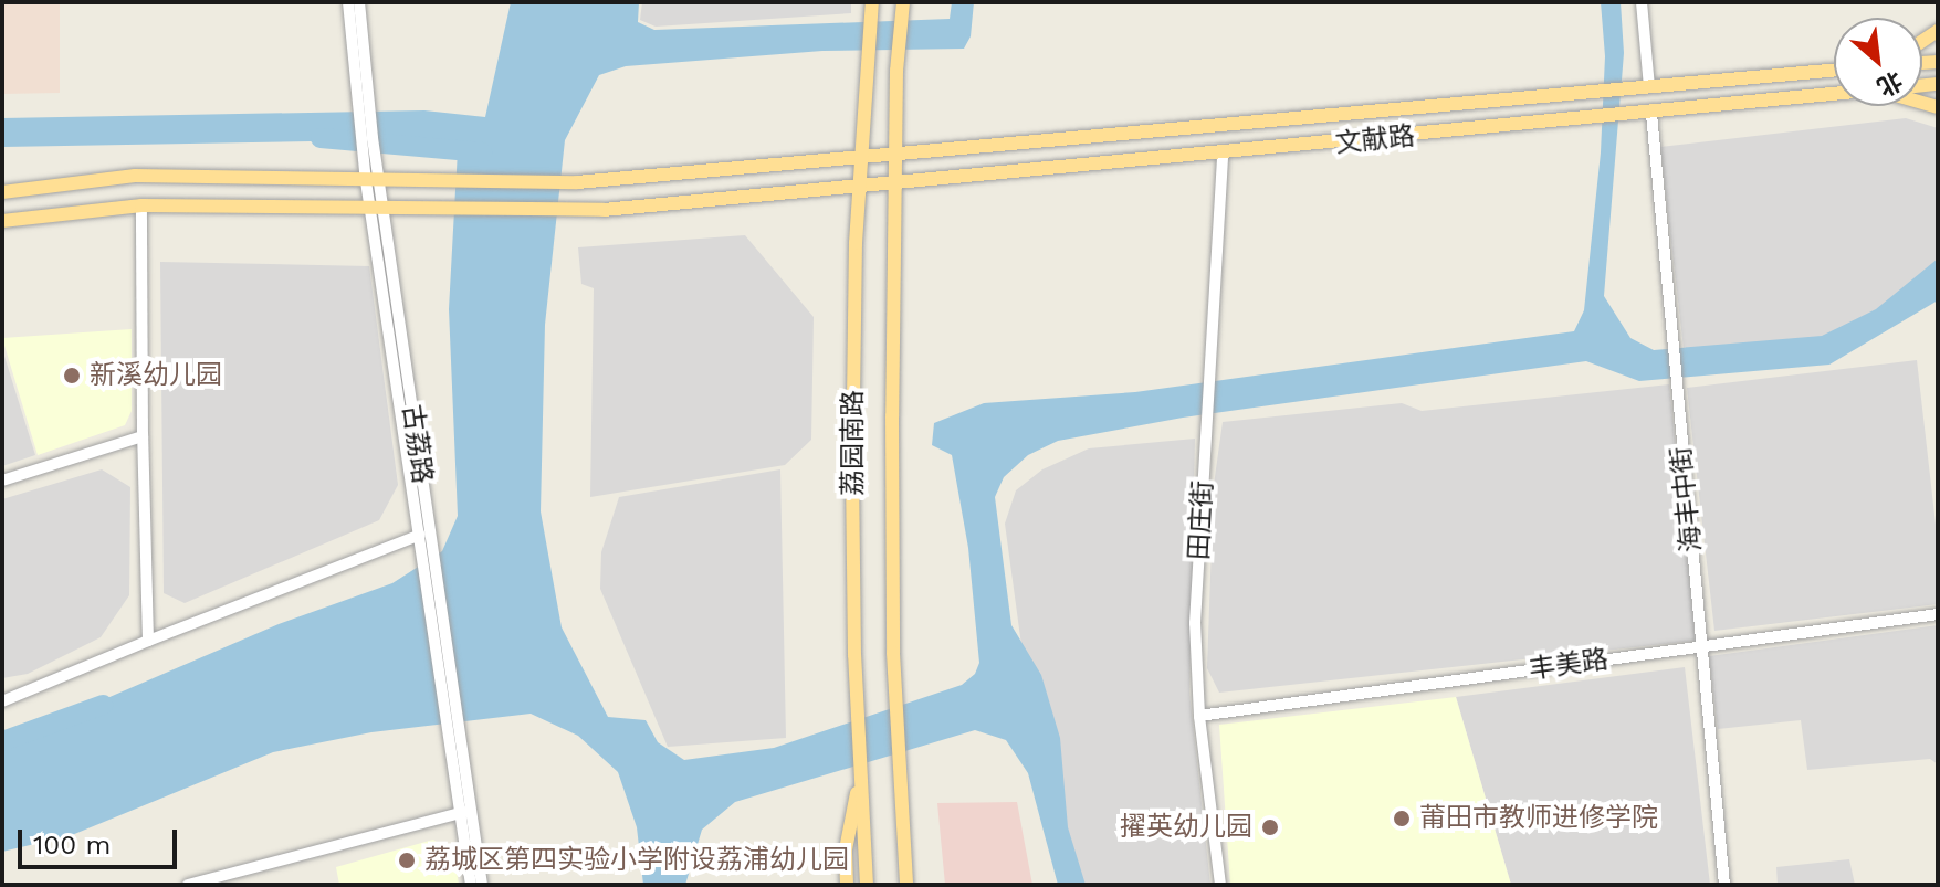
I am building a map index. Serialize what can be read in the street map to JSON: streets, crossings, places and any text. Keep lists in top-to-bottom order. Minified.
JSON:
{"streets":{"main road":["文献路","荔园南路"],"street":["古荔路","海丰中街","田庄街","丰美路"]},"crossings":[["文献路","荔园南路"],["文献路","古荔路"],["文献路","海丰中街"],["文献路","田庄街"],["海丰中街","丰美路"],["田庄街","丰美路"]],"places":["新溪幼儿园","莆田市教师进修学院","擢英幼儿园","荔城区第四实验小学附设荔浦幼儿园"],"scale_bar":"100 m","north":"bottom right"}
